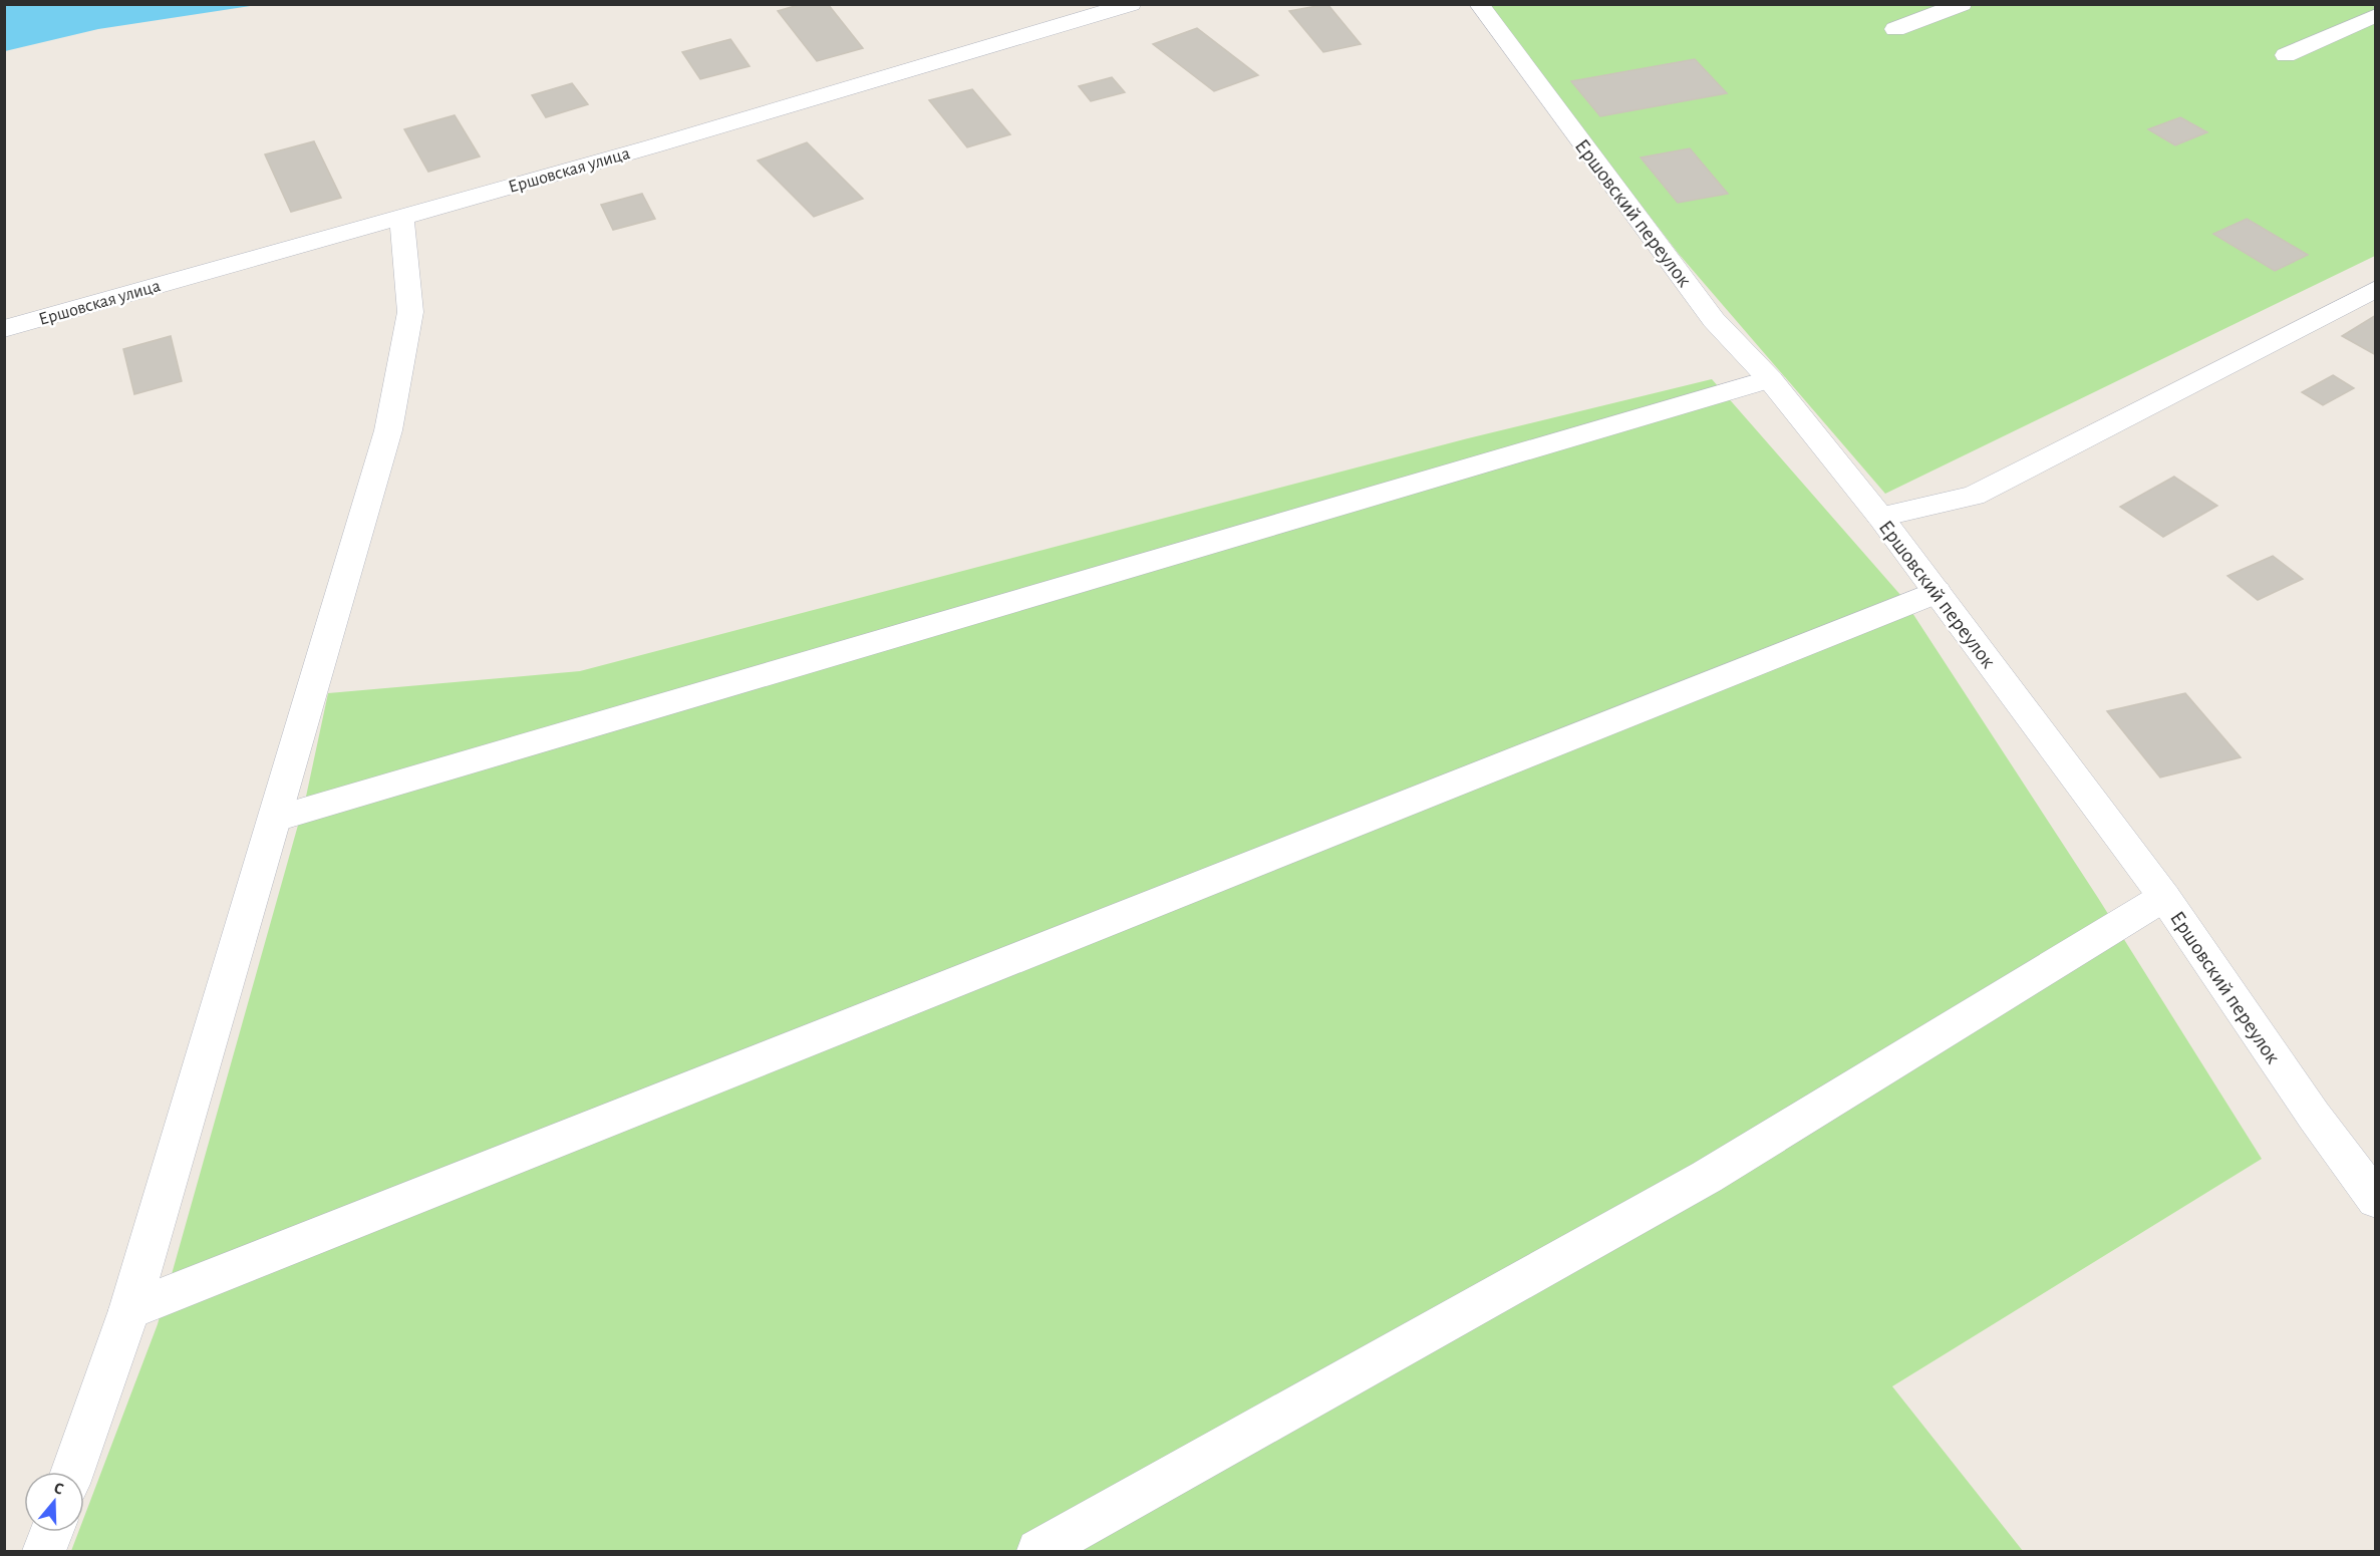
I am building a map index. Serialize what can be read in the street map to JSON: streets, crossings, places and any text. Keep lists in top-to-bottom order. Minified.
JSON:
{"streets":{"street":["Ершовская улица","Ершовский переулок"]},"north":"top"}
